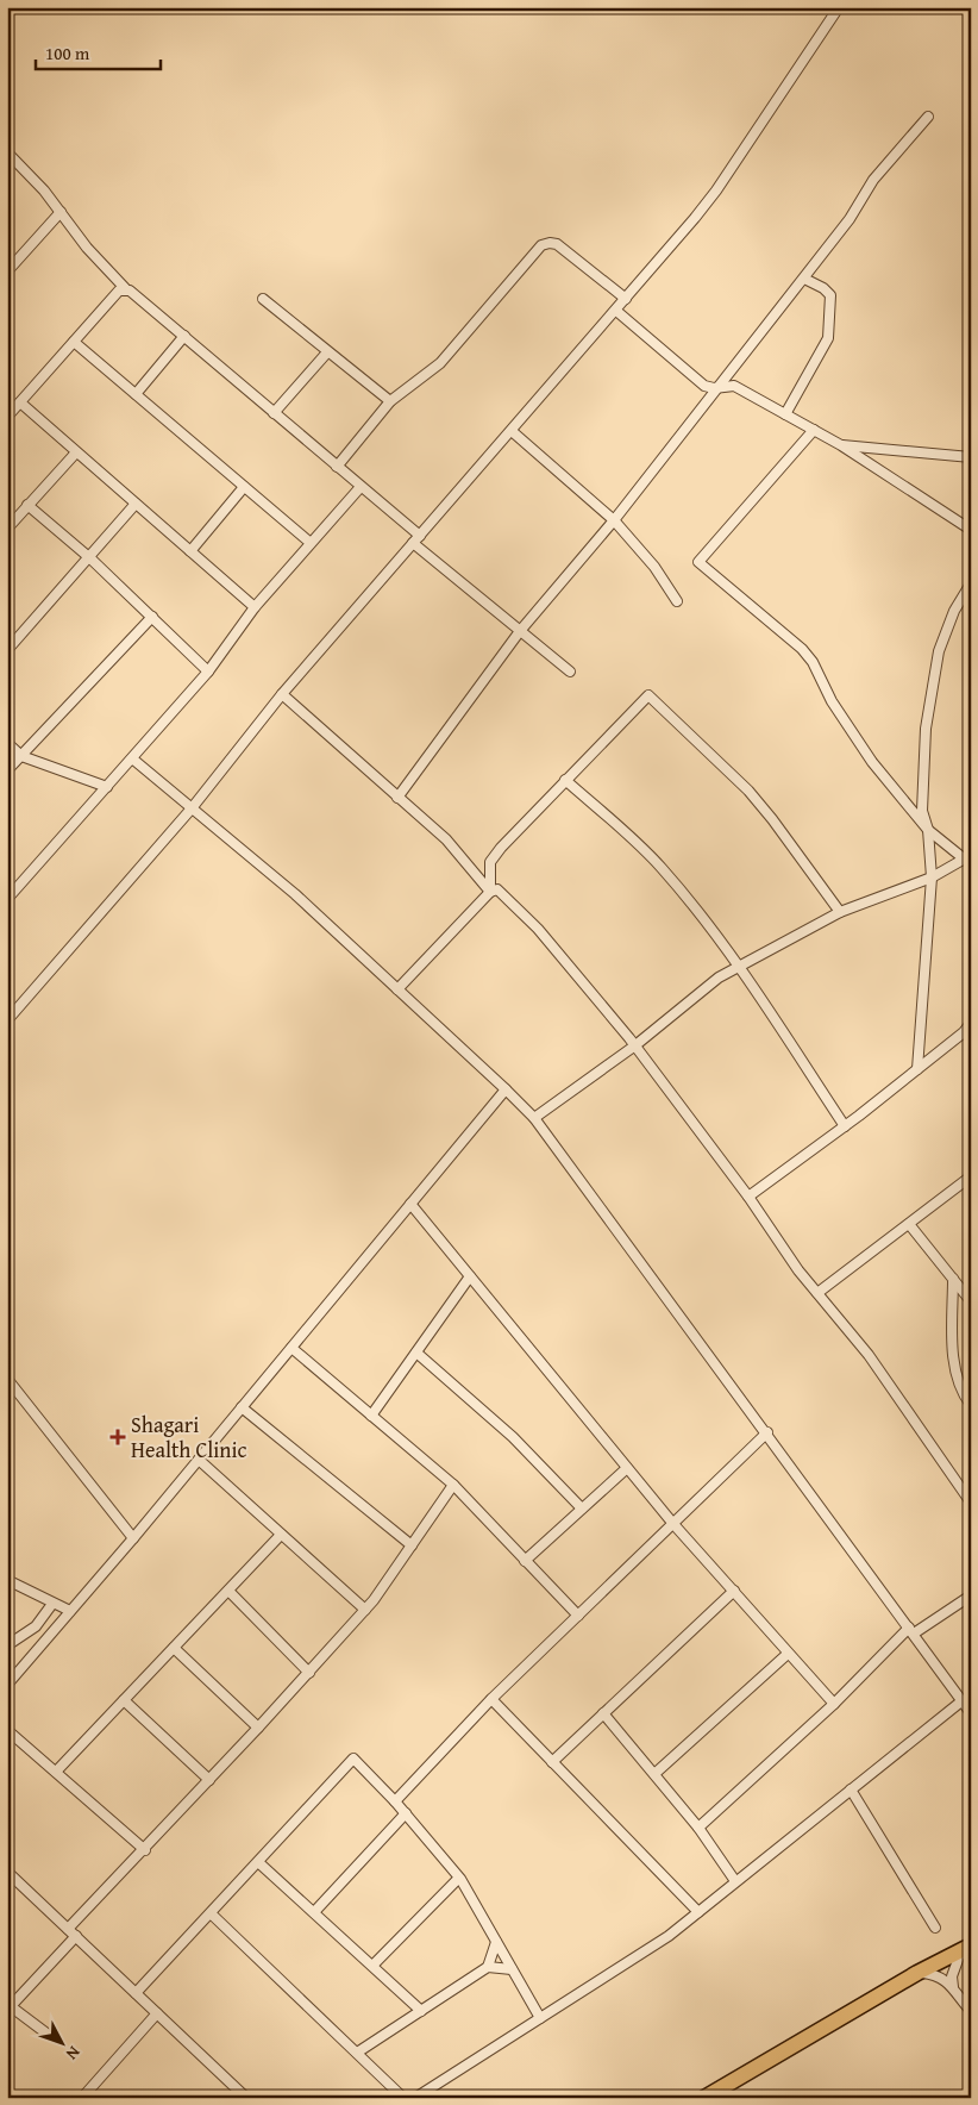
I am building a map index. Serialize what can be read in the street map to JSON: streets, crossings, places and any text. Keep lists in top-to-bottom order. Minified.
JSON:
{"places":{"health":["Shagari Health Clinic"]},"scale_bar":"100 m","north":"bottom right"}
